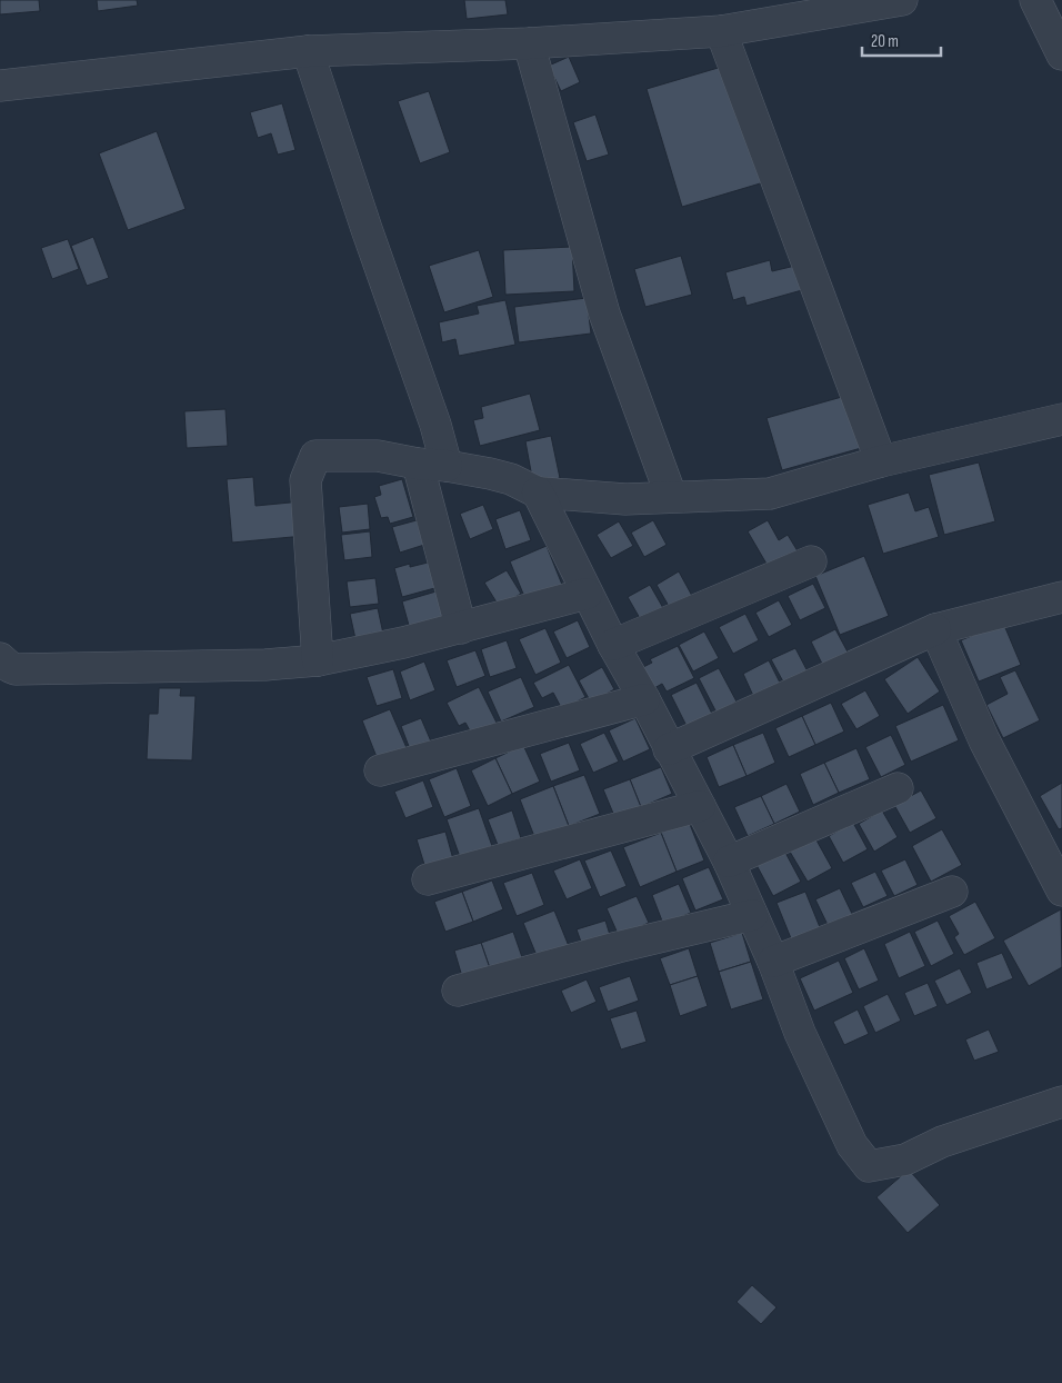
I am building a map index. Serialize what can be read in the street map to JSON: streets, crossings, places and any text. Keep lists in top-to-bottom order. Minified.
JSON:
{"scale_bar":"20 m"}
